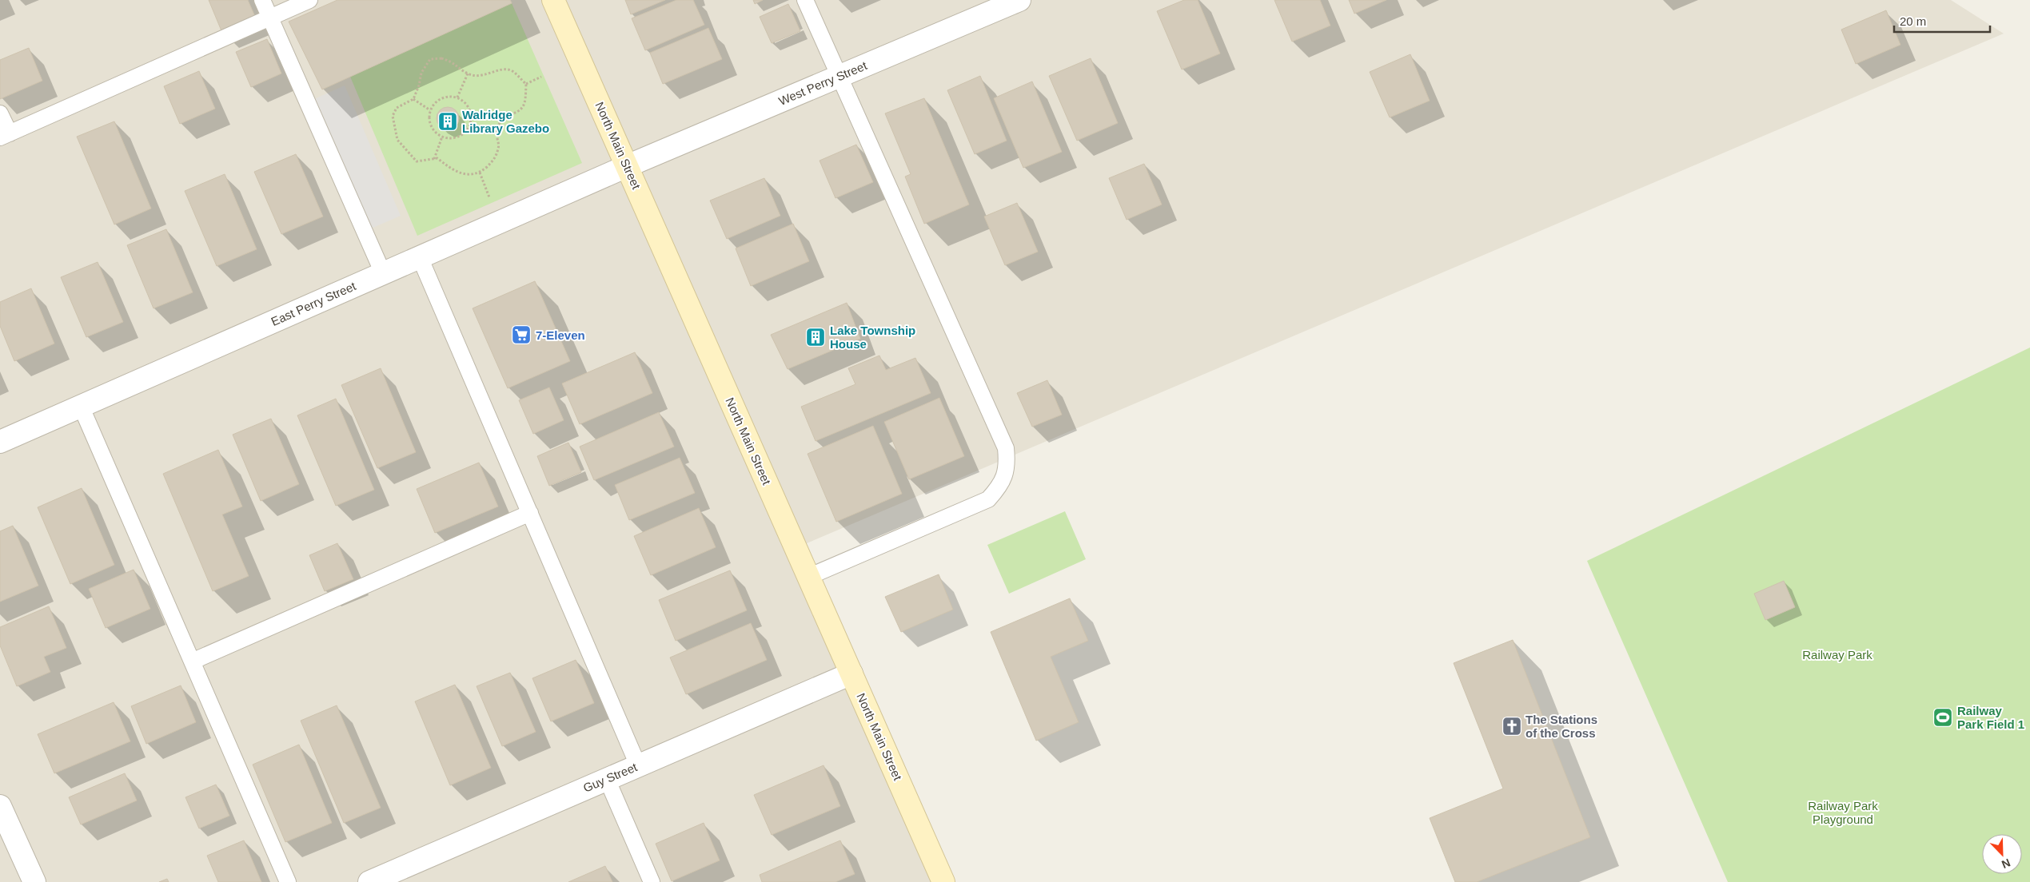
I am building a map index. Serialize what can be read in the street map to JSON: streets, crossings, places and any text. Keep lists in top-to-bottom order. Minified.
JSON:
{"streets":{"street":["West Perry Street","North Main Street","East Perry Street","Guy Street"]},"crossings":[["West Perry Street","North Main Street"],["West Perry Street","East Perry Street"],["North Main Street","East Perry Street"],["North Main Street","Guy Street"]],"parks":["Railway Park","Railway Park Playground"],"places":{"building":["Walridge Library Gazebo","Lake Township House"],"supermarket":["7-Eleven"],"sports":["Railway Park Field 1"],"church":["The Stations of the Cross"]},"scale_bar":"20 m","north":"bottom right"}
